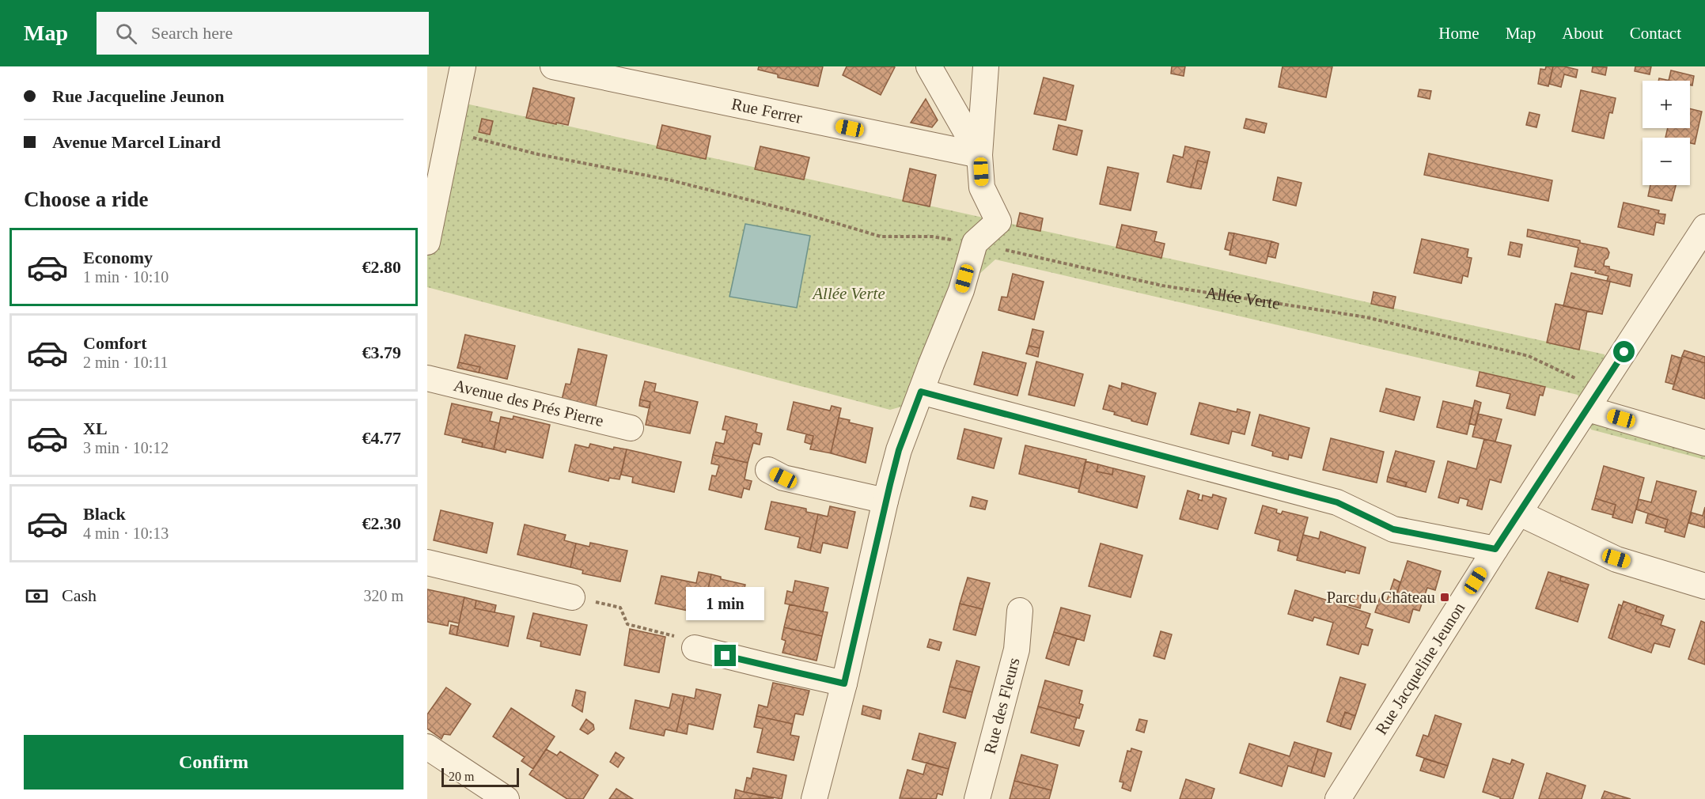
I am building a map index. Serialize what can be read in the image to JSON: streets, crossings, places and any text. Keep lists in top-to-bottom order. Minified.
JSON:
{"streets":{"street":["Rue Ferrer","Avenue des Prés Pierre","Rue Jacqueline Jeunon","Rue des Fleurs"],"path":["Allée Verte"]},"crossings":[["Allée Verte","Rue Jacqueline Jeunon"]],"parks":["Allée Verte"],"places":{"transit":["Parc du Château"]},"scale_bar":"20 m","page":{"header":"Map","search":"Search here","nav":["Home","Map","About","Contact"],"banner":["Rue Jacqueline Jeunon","Avenue Marcel Linard"],"map_buttons":["+","−"],"heading":"Choose a ride","list":[{"name":"Economy","note":"1 min · 10:10","value":"€2.80"},{"name":"Comfort","note":"2 min · 10:11","value":"€3.79"},{"name":"XL","note":"3 min · 10:12","value":"€4.77"},{"name":"Black","note":"4 min · 10:13","value":"€2.30"}],"pay":["Cash","320 m"],"bubble":"1 min","buttons":"Confirm","scale":"20 m"}}
